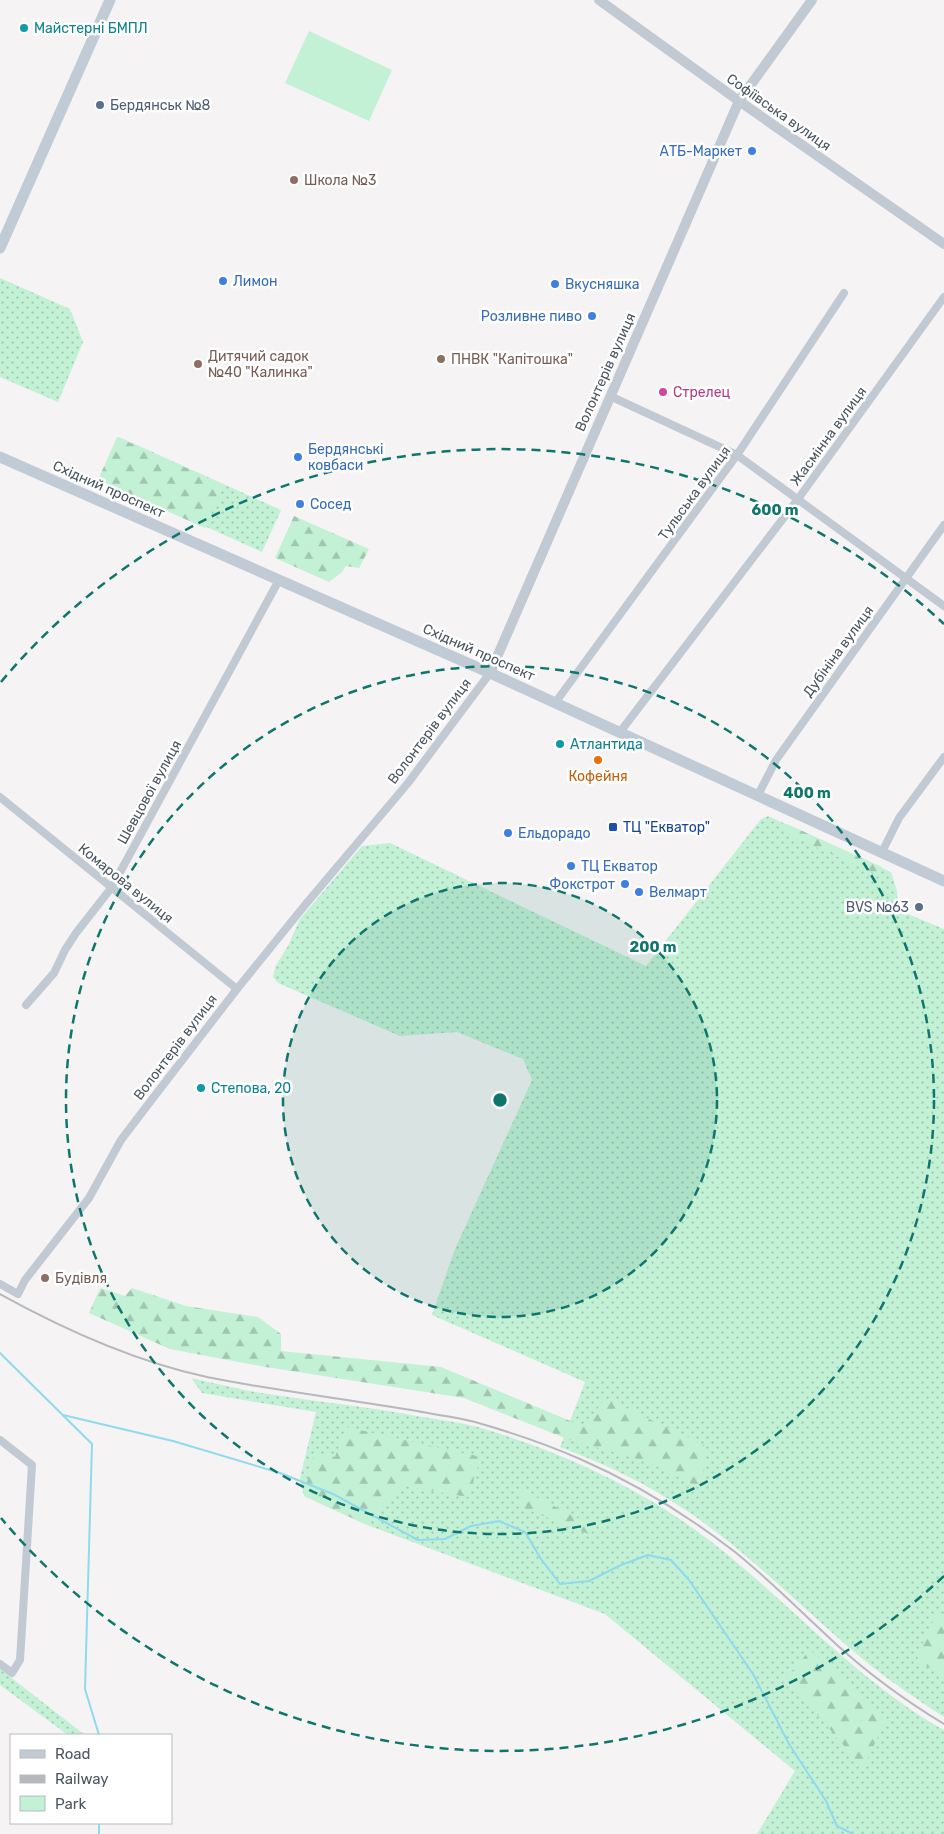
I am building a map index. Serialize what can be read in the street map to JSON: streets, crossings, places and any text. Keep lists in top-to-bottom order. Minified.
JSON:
{"streets":{"main road":["Східний проспект"],"street":["Софіївська вулиця","Волонтерів вулиця","Жасмінна вулиця","Тульська вулиця","Дубініна вулиця","Шевцової вулиця","Комарова вулиця"]},"crossings":[["Софіївська вулиця","Волонтерів вулиця"],["Волонтерів вулиця","Східний проспект"],["Волонтерів вулиця","Комарова вулиця"],["Жасмінна вулиця","Східний проспект"],["Східний проспект","Тульська вулиця"],["Східний проспект","Дубініна вулиця"],["Східний проспект","Шевцової вулиця"],["Шевцової вулиця","Комарова вулиця"]],"places":{"other":["Майстерні БМПЛ","Бердянськ №8","АТБ-Маркет","Школа №3","Лимон","Вкусняшка","Розливне пиво","ПНВК \"Капітошка\"","Дитячий садок №40 \"Калинка\"","Стрелец","Бердянські ковбаси","Сосед","Атлантида","Кофейня","Ельдорадо","ТЦ Екватор","Фокстрот","Велмарт","BVS №63","Степова, 20","Будівля"],"transit":["ТЦ \"Екватор\""]},"legend":["Road","Railway","Park"],"rings":["600 m","400 m","200 m"]}
